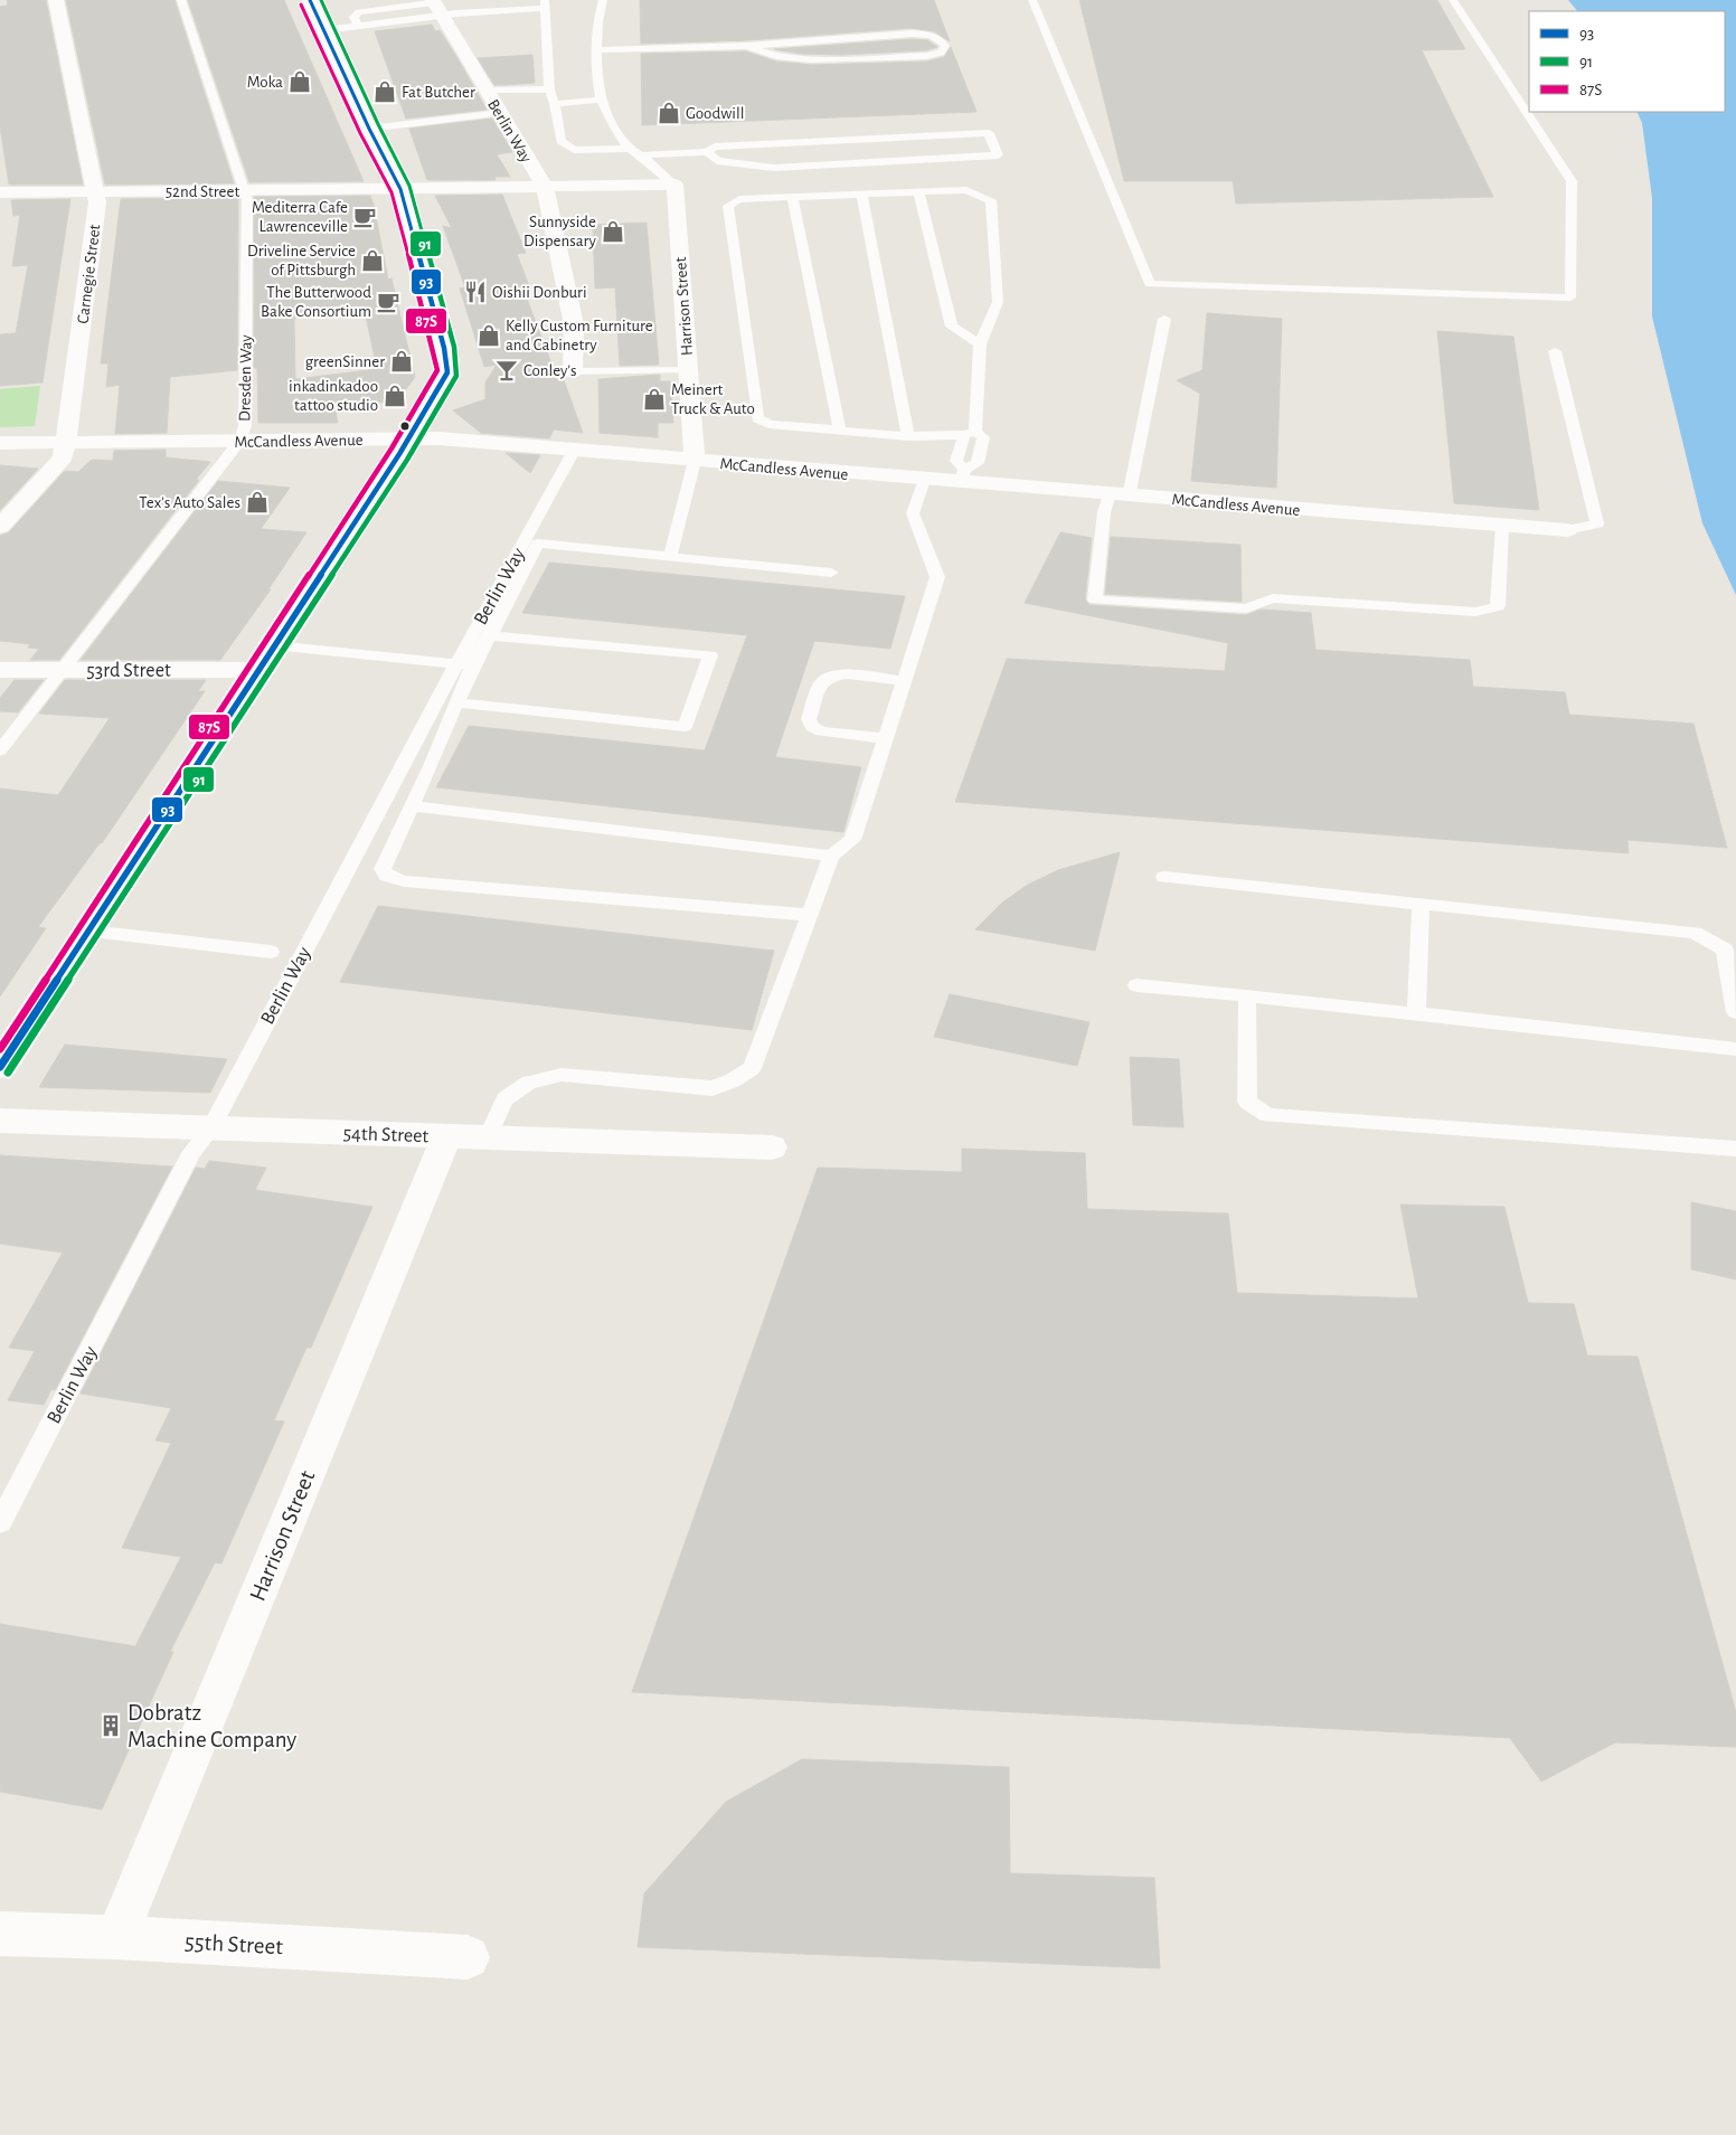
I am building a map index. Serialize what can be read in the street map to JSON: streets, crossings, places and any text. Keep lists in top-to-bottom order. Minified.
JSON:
{"streets":{"street":["Berlin Way","52nd Street","Carnegie Street","Harrison Street","McCandless Avenue","53rd Street","54th Street","55th Street"],"lane":["Dresden Way"]},"crossings":[["Berlin Way","52nd Street"],["Berlin Way","McCandless Avenue"],["Berlin Way","54th Street"],["52nd Street","Carnegie Street"],["52nd Street","Harrison Street"],["52nd Street","Dresden Way"],["Carnegie Street","McCandless Avenue"],["Harrison Street","McCandless Avenue"],["Harrison Street","54th Street"],["Harrison Street","55th Street"],["Dresden Way","McCandless Avenue"],["Dresden Way","53rd Street"]],"places":{"shop":["Moka","Fat Butcher","Goodwill","Sunnyside Dispensary","Driveline Service of Pittsburgh","Kelly Custom Furniture and Cabinetry","greenSinner","inkadinkadoo tattoo studio","Meinert Truck & Auto","Tex's Auto Sales"],"cafe":["Mediterra Cafe Lawrenceville","The Butterwood Bake Consortium"],"restaurant":["Oishii Donburi"],"bar":["Conley's"],"building":["Dobratz Machine Company"]},"lines":["transit line 93","transit line 91","transit line 87S"],"legend":["93","91","87S"]}
